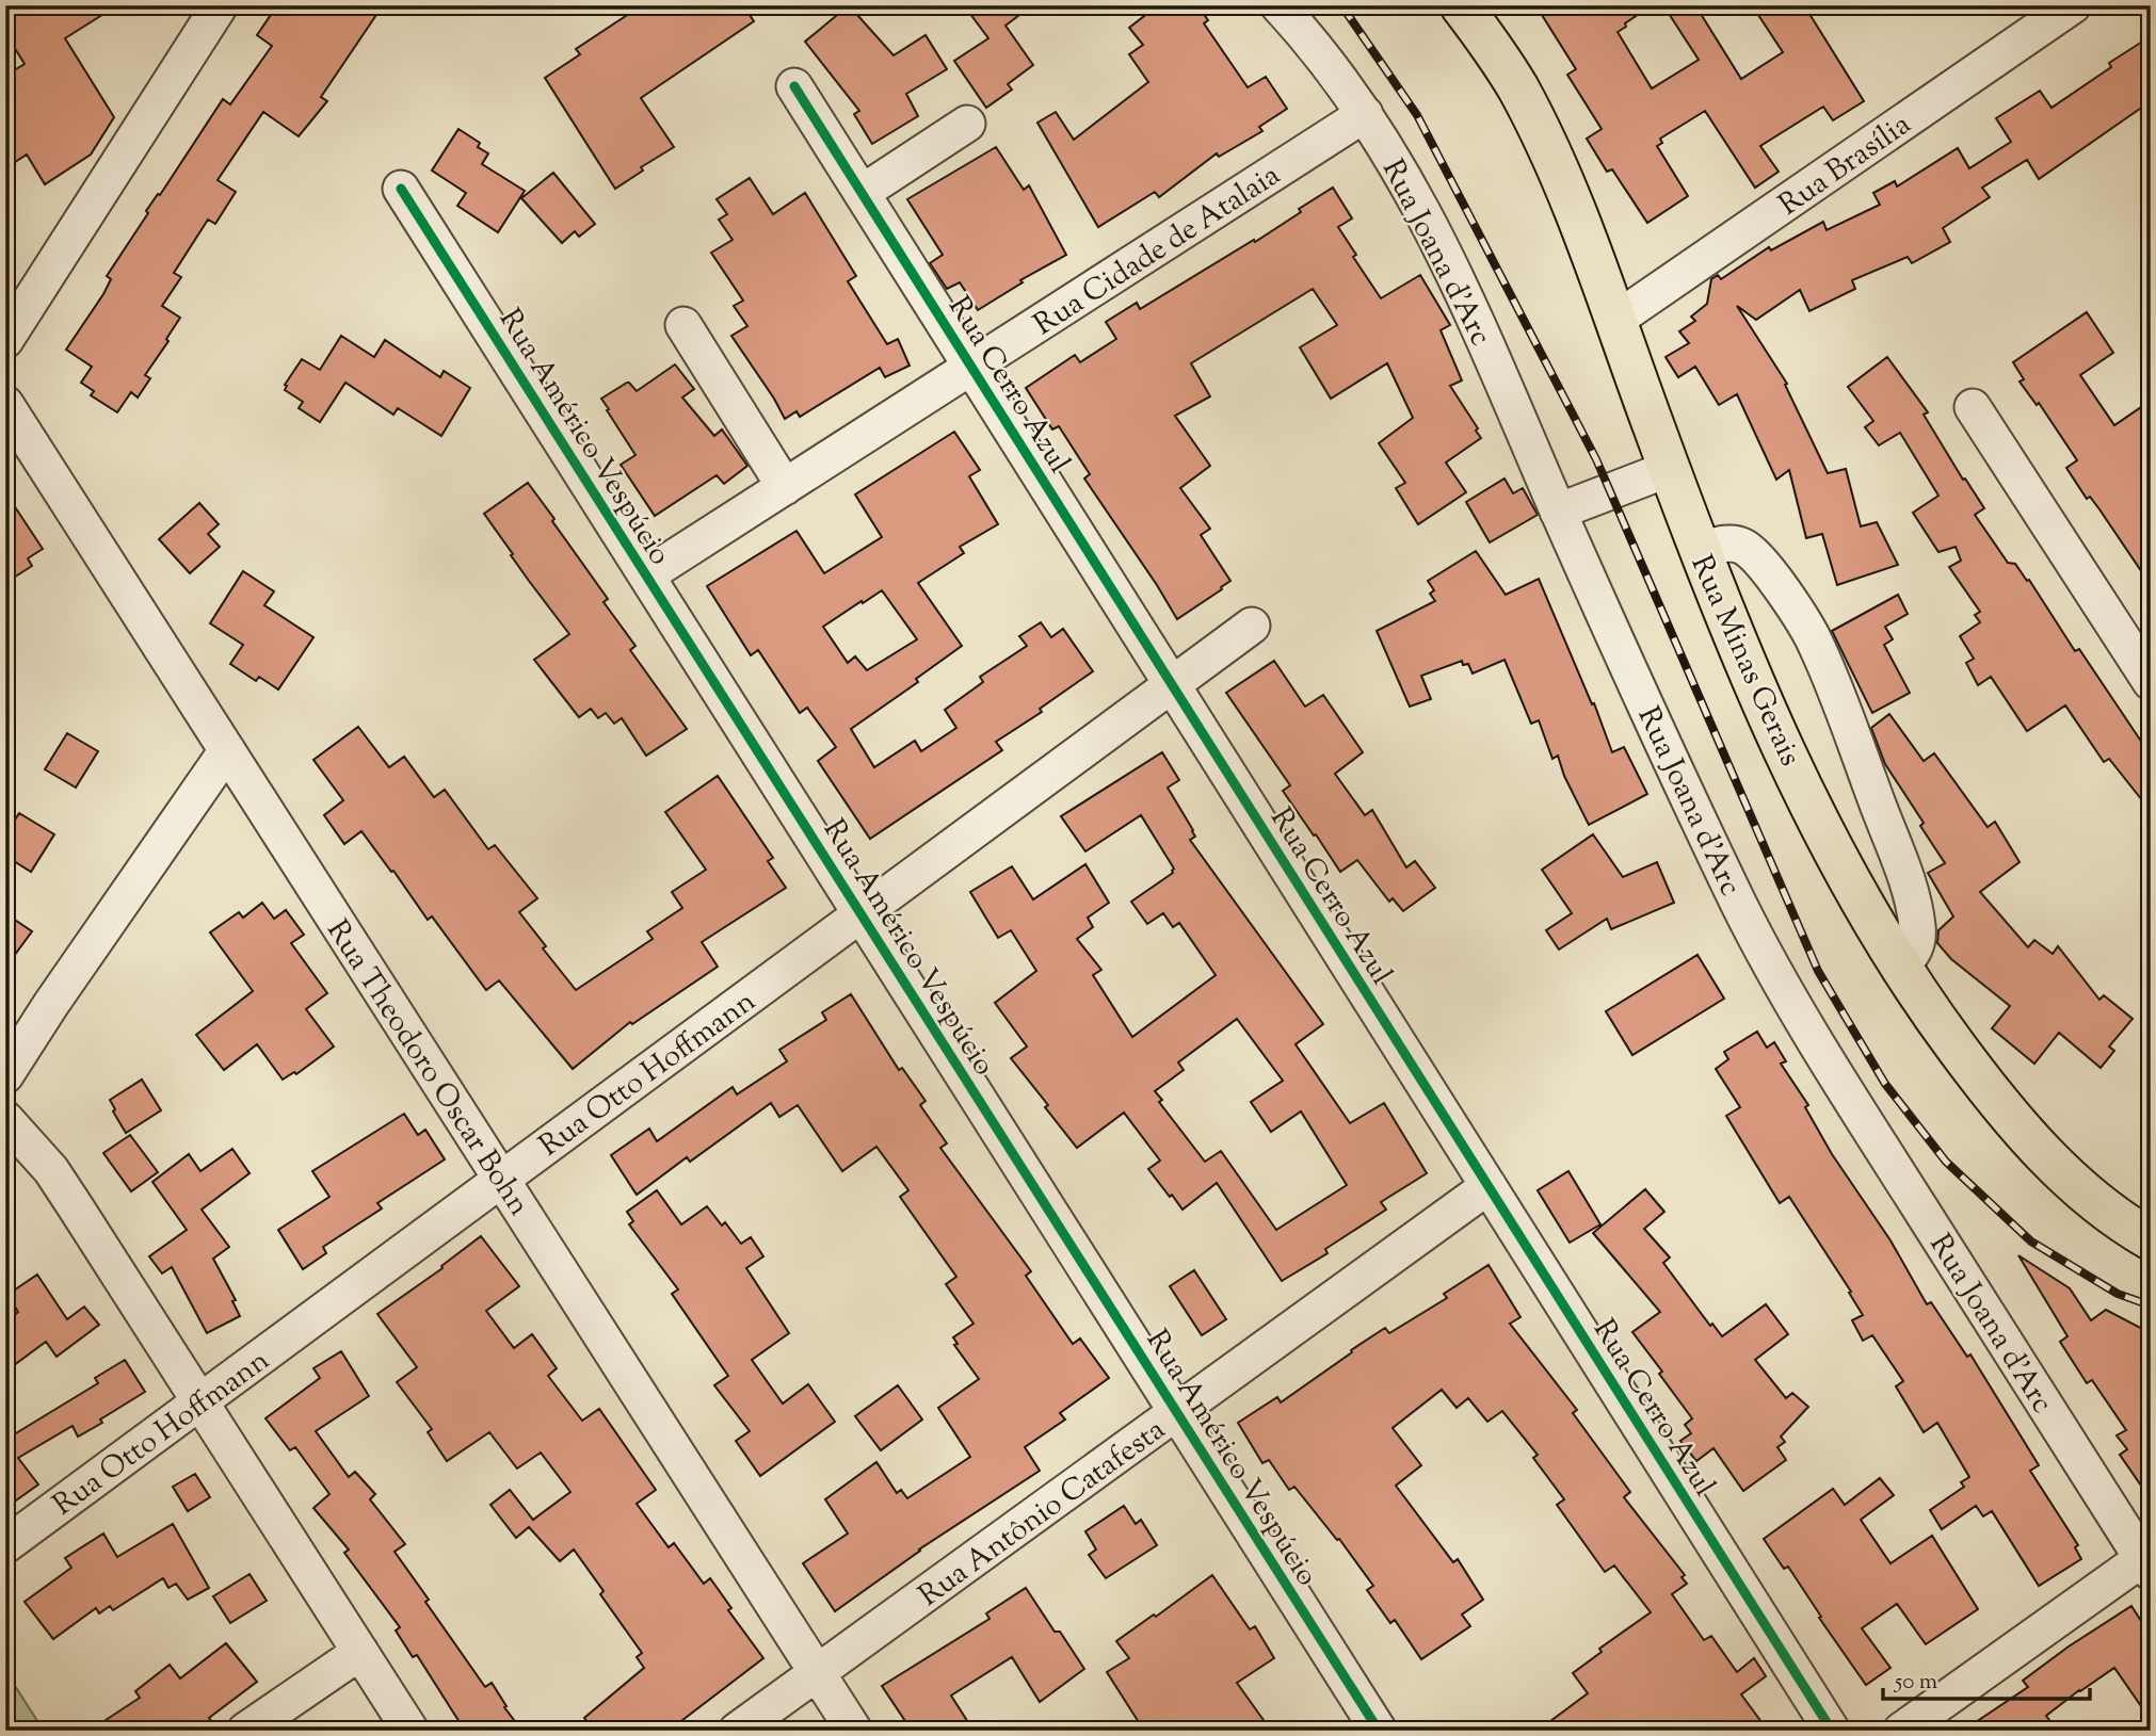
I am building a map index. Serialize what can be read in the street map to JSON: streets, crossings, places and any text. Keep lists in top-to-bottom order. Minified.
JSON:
{"streets":{"main road":["Rua Minas Gerais"],"street":["Rua Brasília","Rua Cidade de Atalaia","Rua Joana d'Arc","Rua Cerro Azul","Rua Américo Vespúcio","Rua Theodoro Oscar Bohn","Rua Otto Hoffmann","Rua Antônio Catafesta"]},"crossings":[["Rua Brasília","Rua Minas Gerais"],["Rua Cidade de Atalaia","Rua Joana d'Arc"],["Rua Cidade de Atalaia","Rua Cerro Azul"],["Rua Cidade de Atalaia","Rua Américo Vespúcio"],["Rua Cerro Azul","Rua Otto Hoffmann"],["Rua Cerro Azul","Rua Antônio Catafesta"],["Rua Américo Vespúcio","Rua Otto Hoffmann"],["Rua Américo Vespúcio","Rua Antônio Catafesta"],["Rua Theodoro Oscar Bohn","Rua Otto Hoffmann"],["Rua Theodoro Oscar Bohn","Rua Antônio Catafesta"]],"scale_bar":"50 m"}
